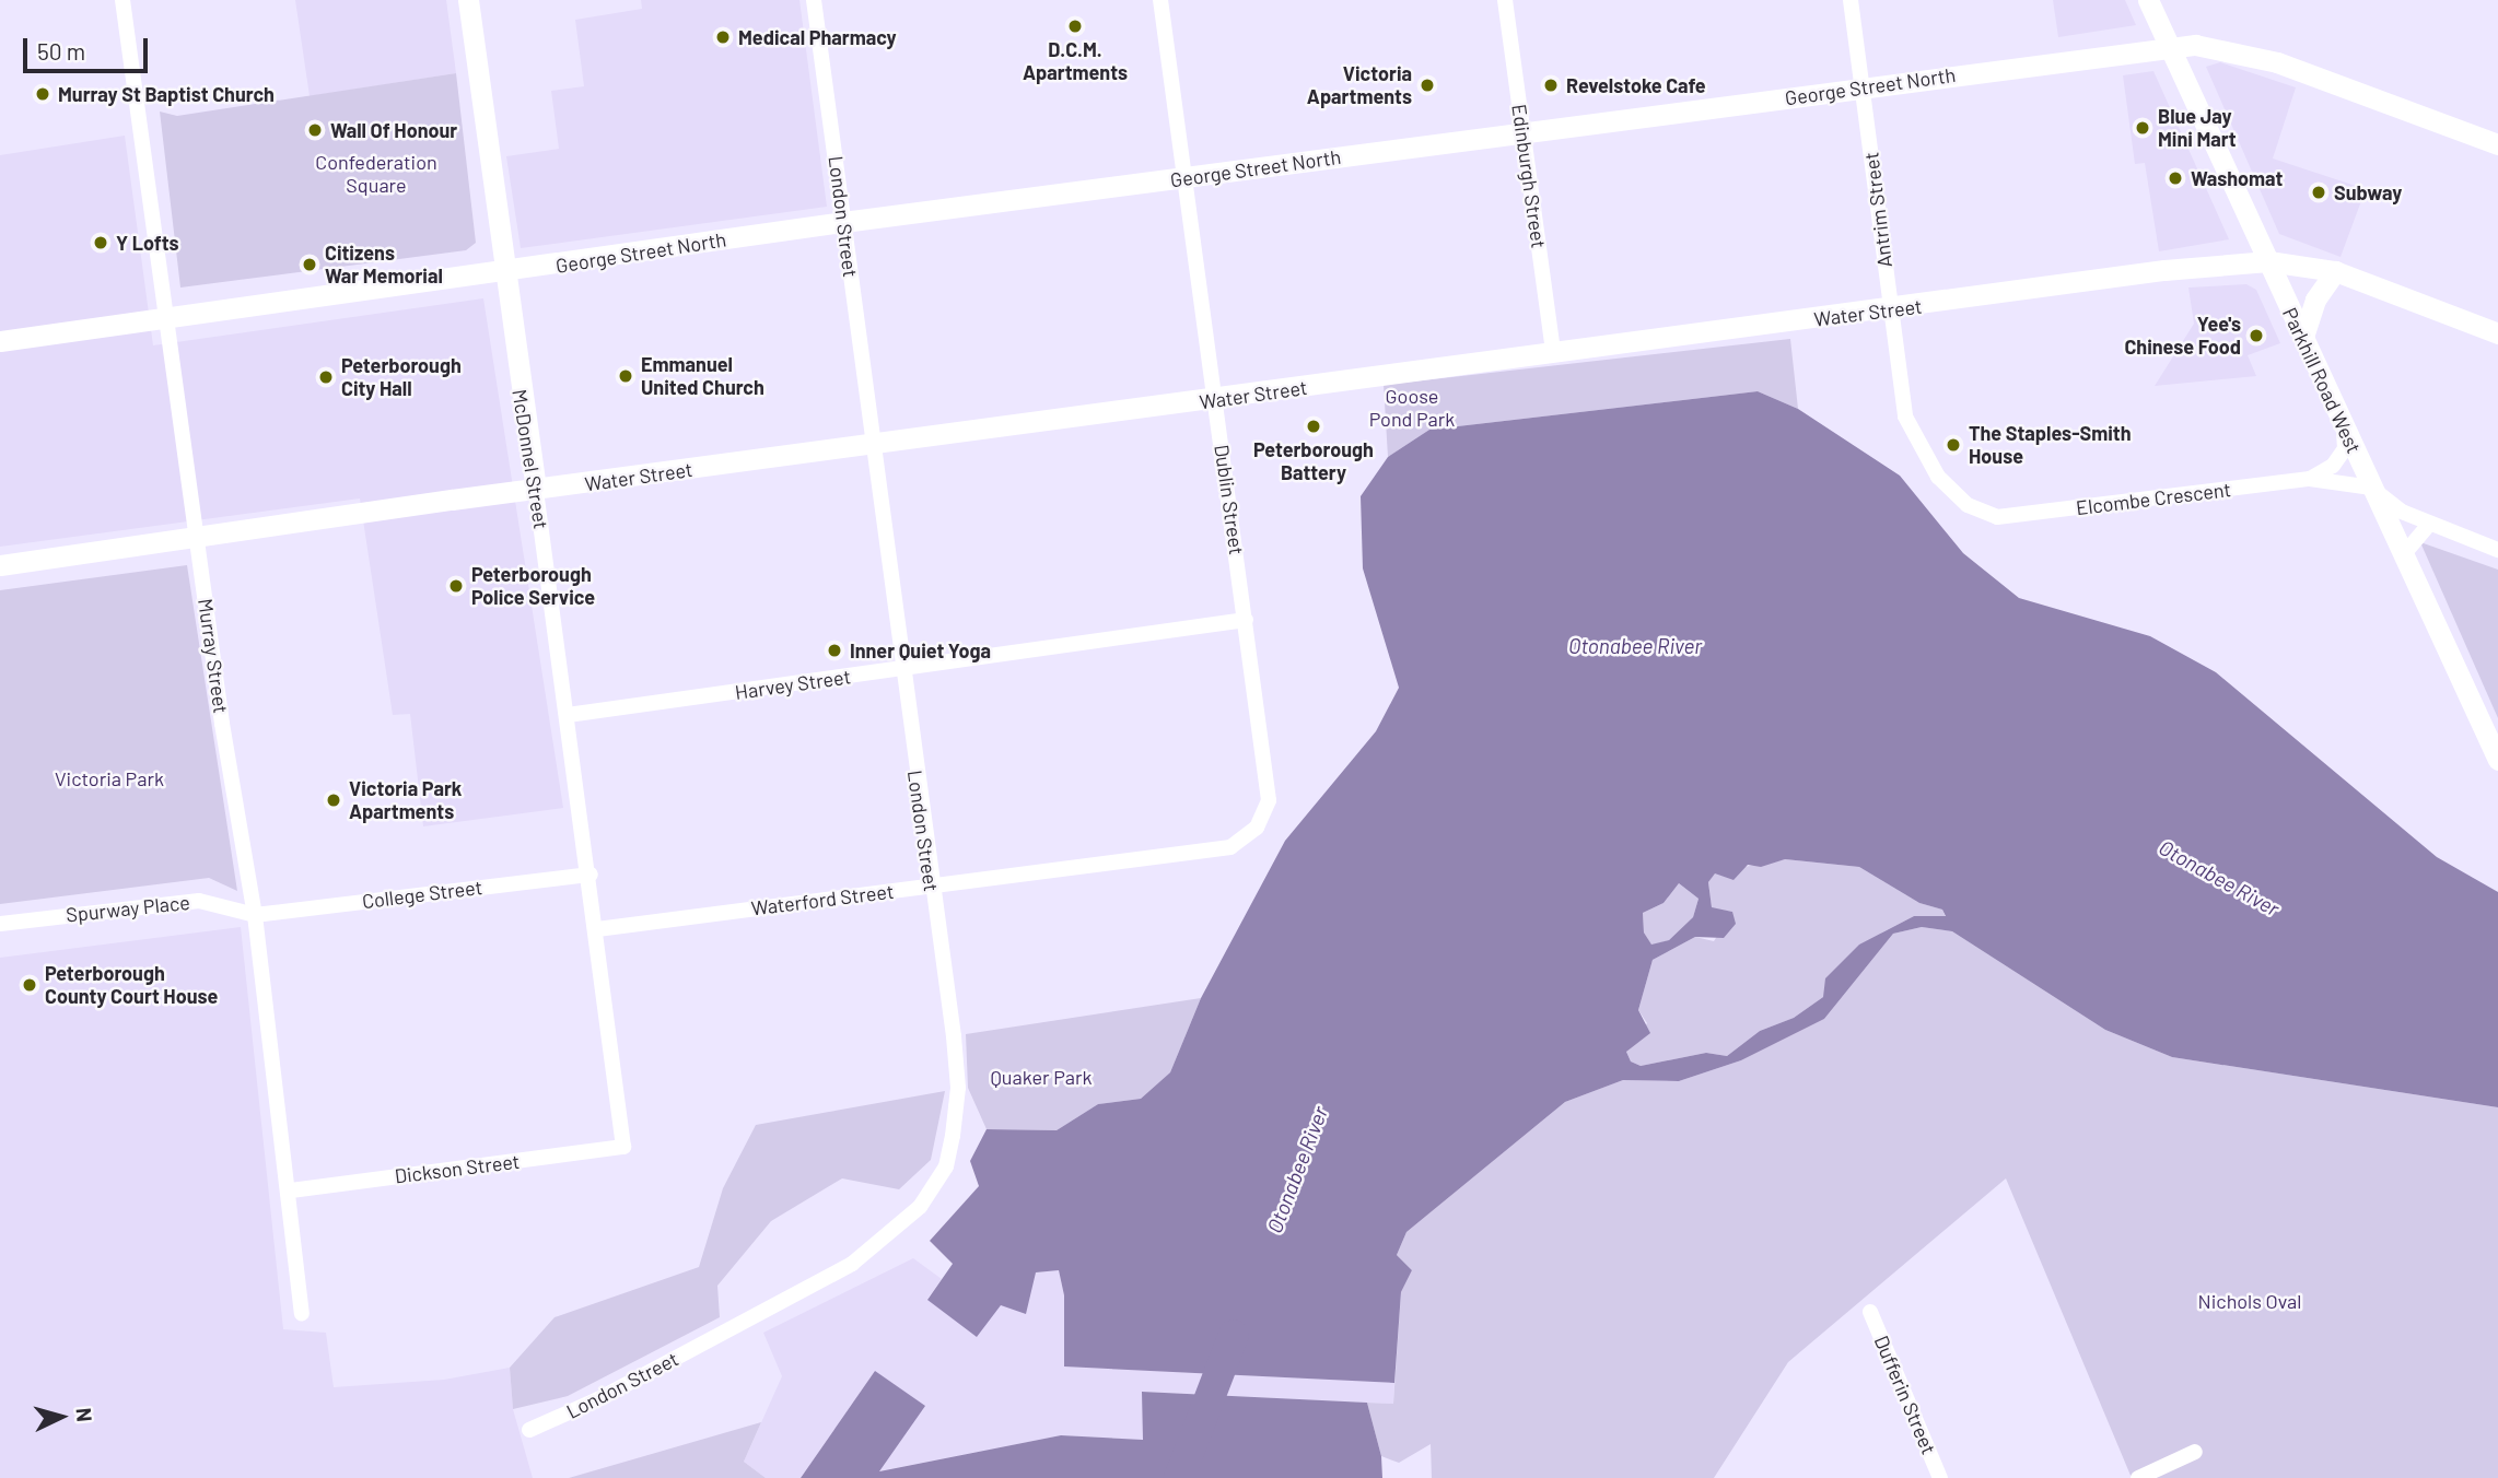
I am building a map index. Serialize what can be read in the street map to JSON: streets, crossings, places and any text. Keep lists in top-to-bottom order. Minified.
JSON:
{"streets":{"main road":["George Street North","Water Street","Parkhill Road West","McDonnel Street"],"street":["Edinburgh Street","Antrim Street","London Street","Elcombe Crescent","Dublin Street","Murray Street","Harvey Street","College Street","Waterford Street","Spurway Place","Dickson Street","Dufferin Street"]},"crossings":[["George Street North","Edinburgh Street"],["George Street North","Antrim Street"],["George Street North","London Street"],["George Street North","Parkhill Road West"],["George Street North","McDonnel Street"],["George Street North","Dublin Street"],["George Street North","Murray Street"],["Edinburgh Street","Water Street"],["Antrim Street","Water Street"],["Antrim Street","Elcombe Crescent"],["London Street","Water Street"],["London Street","Harvey Street"],["London Street","Waterford Street"],["Water Street","Parkhill Road West"],["Water Street","McDonnel Street"],["Water Street","Dublin Street"],["Water Street","Murray Street"],["Parkhill Road West","Elcombe Crescent"],["McDonnel Street","Harvey Street"],["McDonnel Street","College Street"],["McDonnel Street","Waterford Street"],["McDonnel Street","Dickson Street"],["Dublin Street","Harvey Street"],["Dublin Street","Waterford Street"],["Murray Street","College Street"],["Murray Street","Spurway Place"],["Murray Street","Dickson Street"],["College Street","Spurway Place"]],"water":["Otonabee River"],"parks":["Confederation Square","Goose Pond Park","Victoria Park","Quaker Park","Nichols Oval"],"places":["D.C.M. Apartments","Medical Pharmacy","Victoria Apartments","Revelstoke Cafe","Murray St Baptist Church","Blue Jay Mini Mart","Wall Of Honour","Washomat","Subway","Y Lofts","Citizens War Memorial","Yee's Chinese Food","Emmanuel United Church","Peterborough City Hall","Peterborough Battery","The Staples-Smith House","Peterborough Police Service","Inner Quiet Yoga","Victoria Park Apartments","Peterborough County Court House"],"scale_bar":"50 m","north":"right"}
